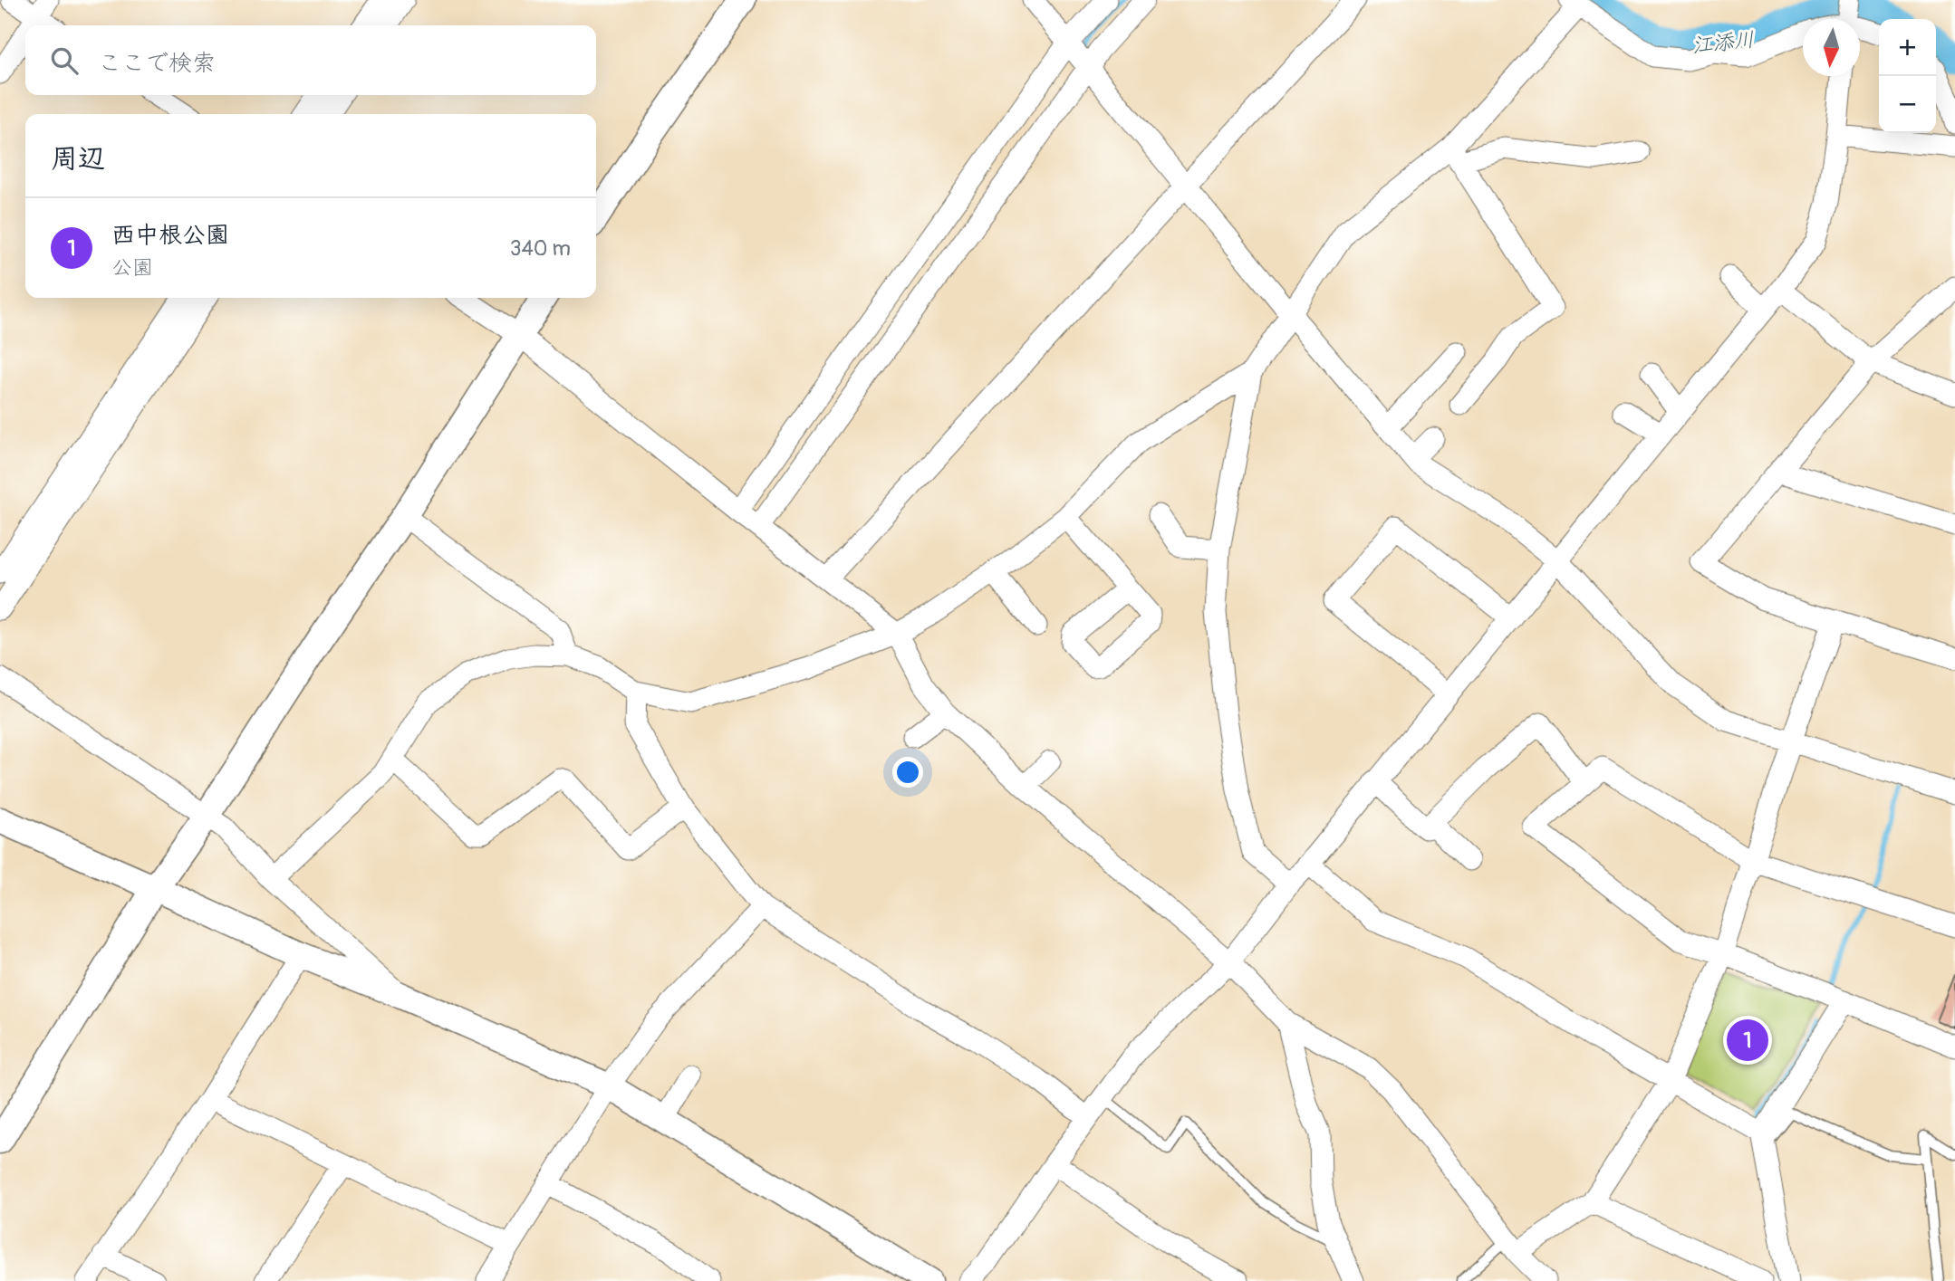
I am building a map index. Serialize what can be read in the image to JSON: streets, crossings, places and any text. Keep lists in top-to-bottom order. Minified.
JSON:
{"water":["江添川"],"north":"bottom","page":{"map_buttons":["+","−"],"search":"ここで検索","heading":"周辺","list":[{"mark":"1","name":"西中根公園","note":"公園","value":"340 m"}],"pins":"1"}}
